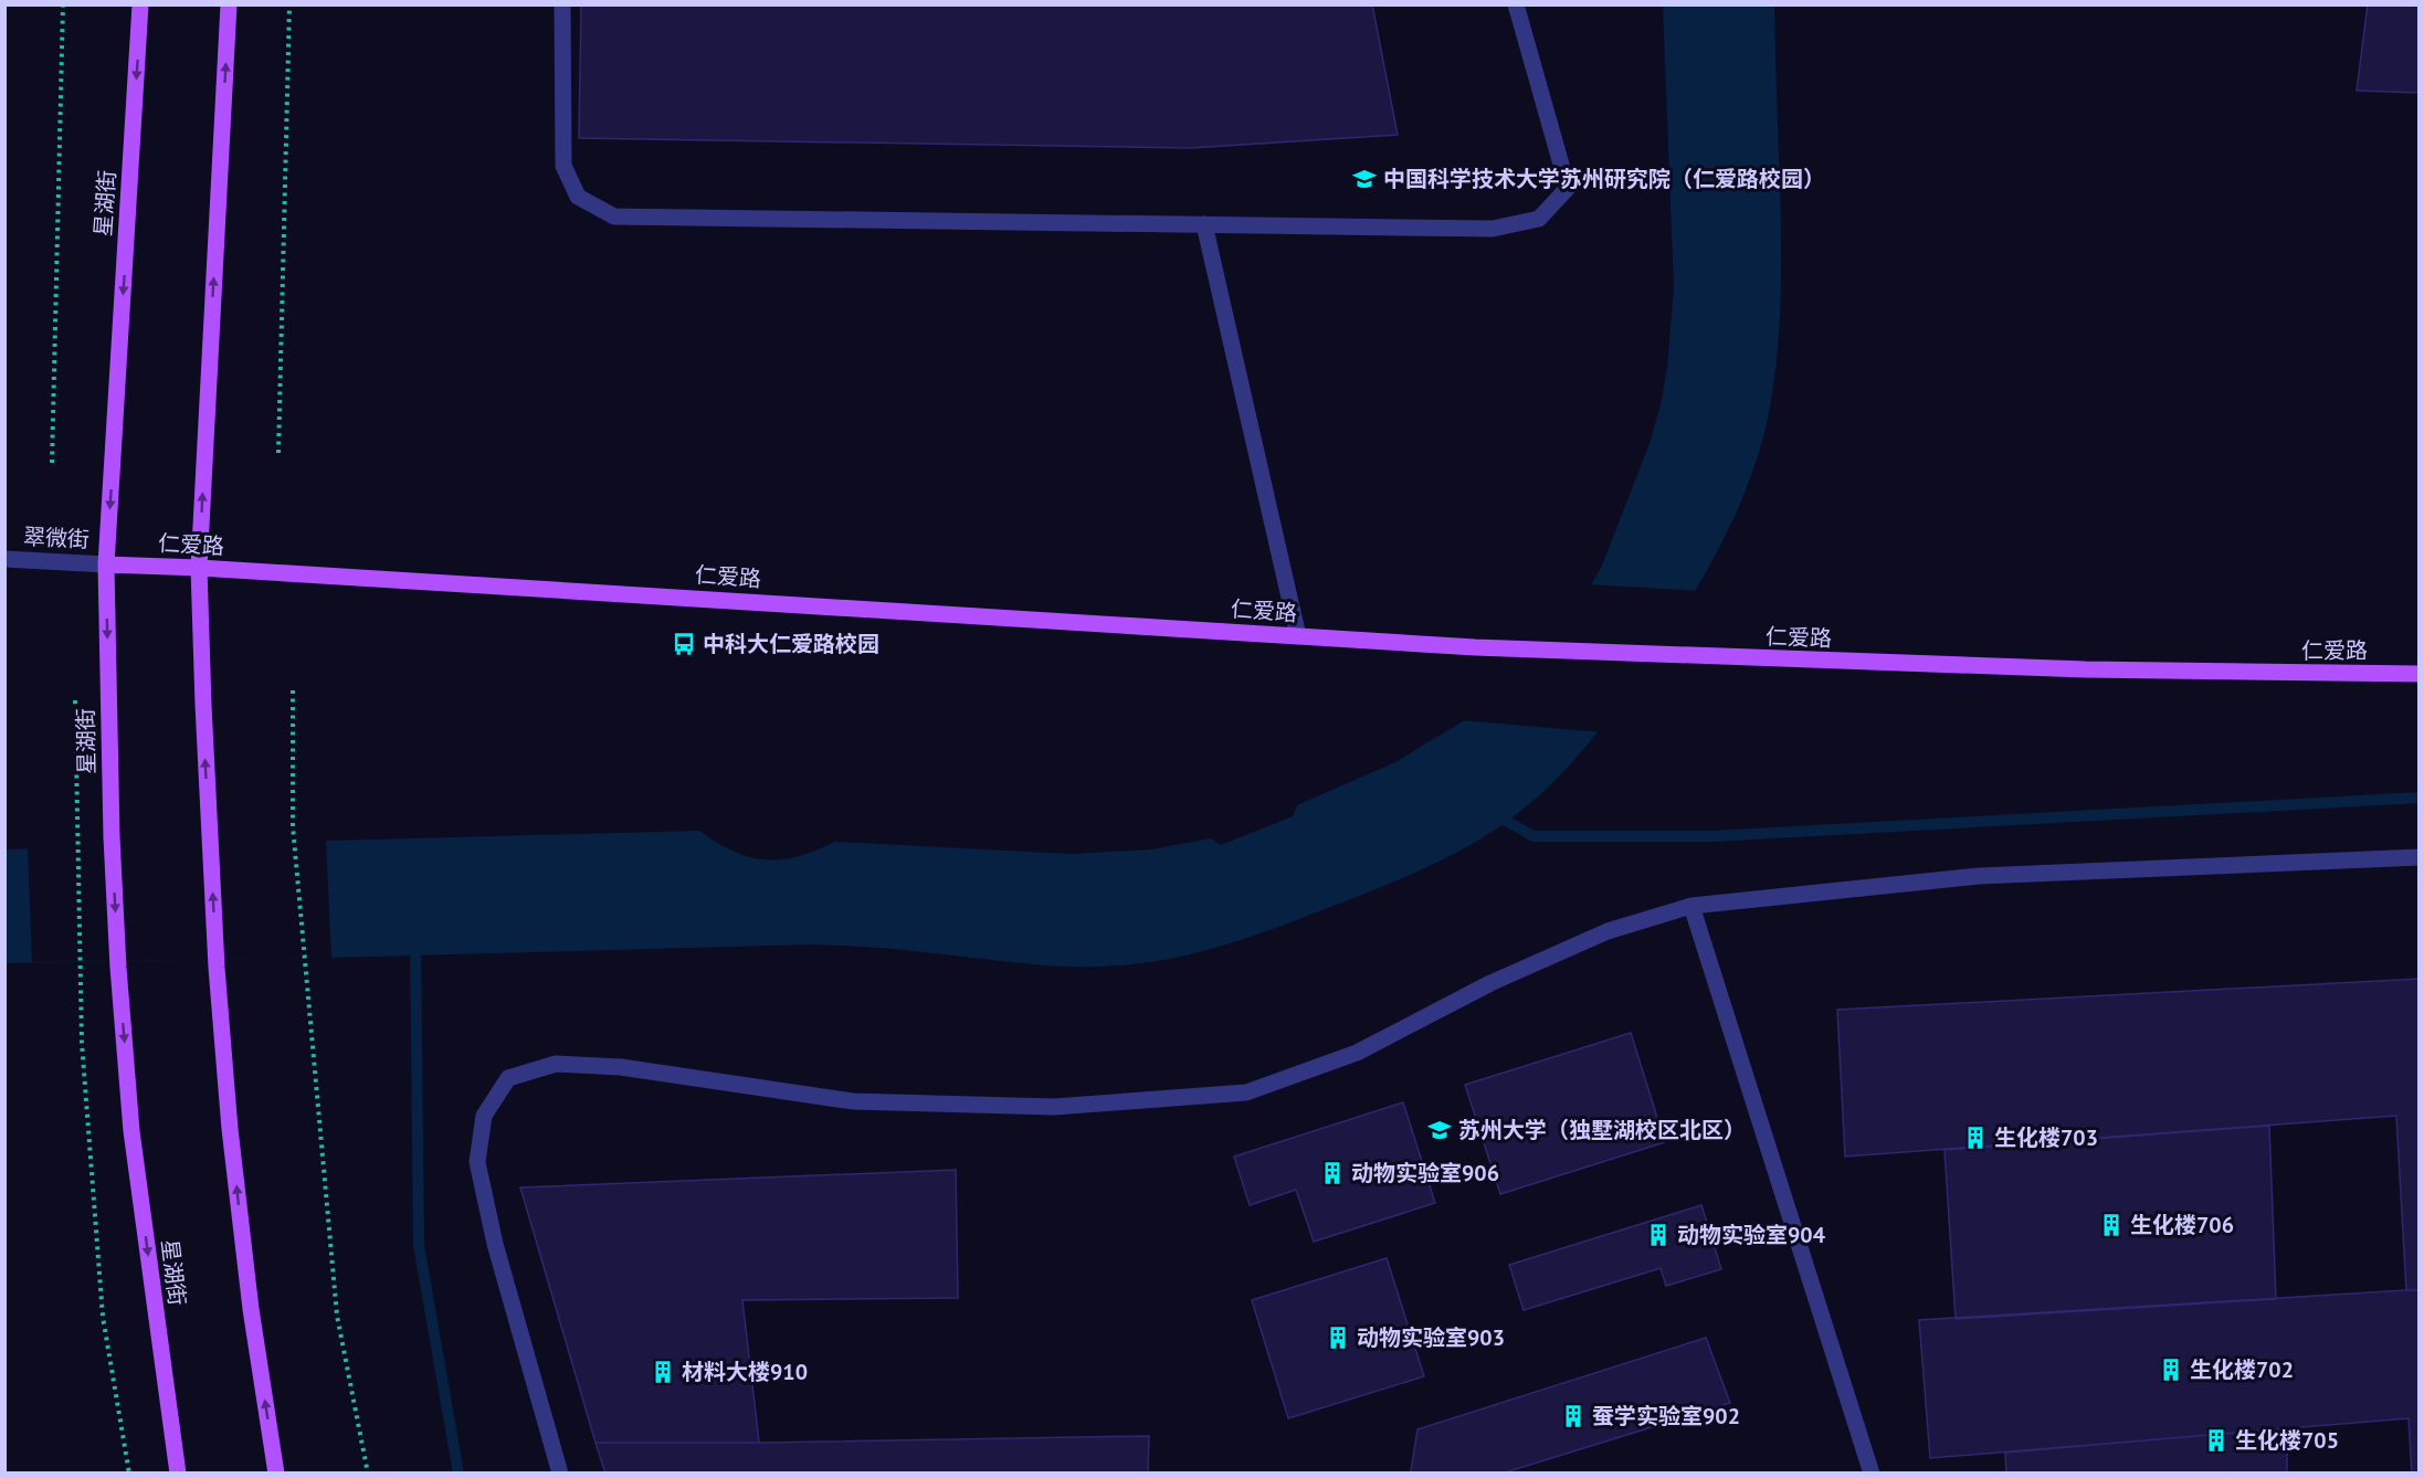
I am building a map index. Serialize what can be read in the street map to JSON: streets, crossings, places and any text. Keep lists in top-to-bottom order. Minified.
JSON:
{"streets":{"main road":["星湖街","仁爱路"],"street":["翠微街"]},"crossings":[["星湖街","翠微街"],["星湖街","仁爱路"],["翠微街","仁爱路"]],"places":{"school or university":["中国科学技术大学苏州研究院（仁爱路校园）","苏州大学（独墅湖校区北区）"],"bus stop":["中科大仁爱路校园"],"building":["生化楼703","动物实验室906","生化楼706","动物实验室904","动物实验室903","生化楼702","材料大楼910","蚕学实验室902","生化楼705"]}}
